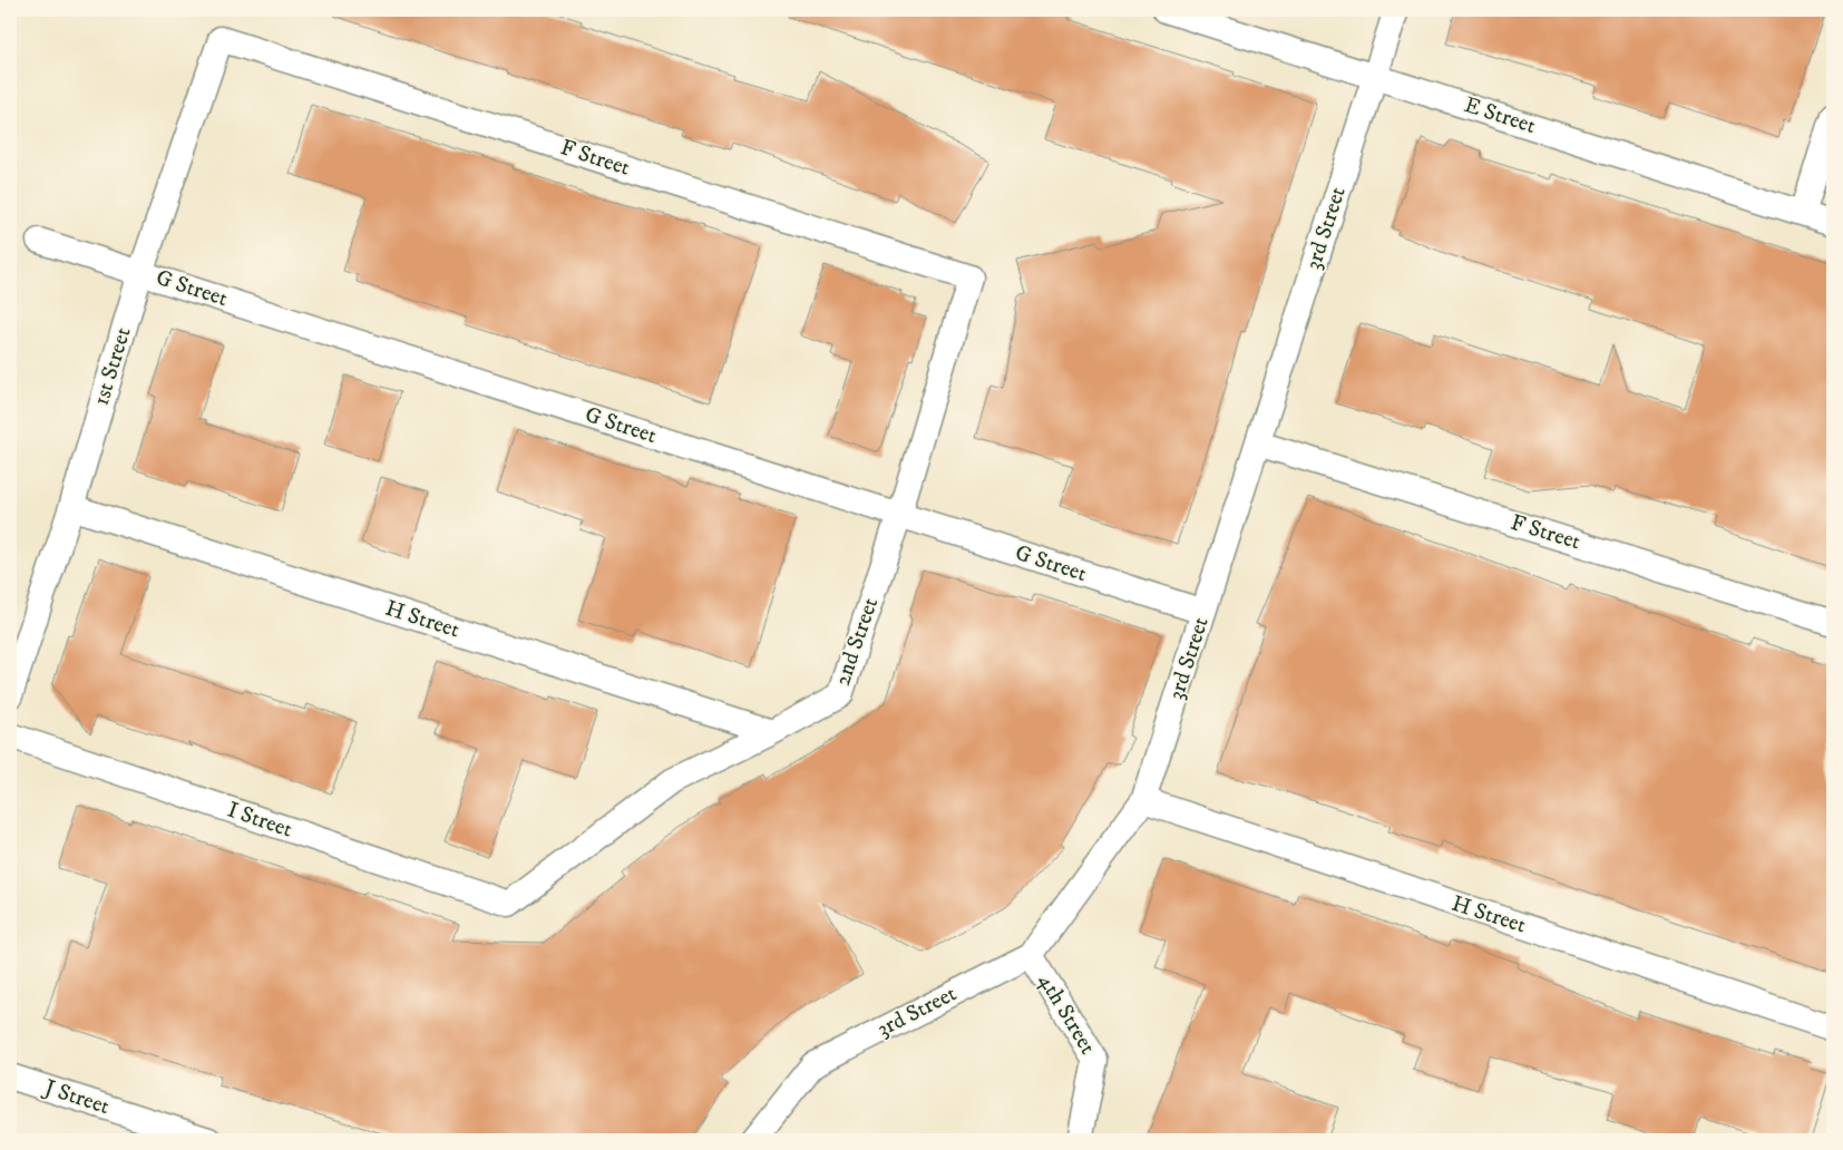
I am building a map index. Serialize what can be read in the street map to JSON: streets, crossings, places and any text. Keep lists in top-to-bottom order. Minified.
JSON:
{"streets":{"lane":["E Street","F Street","3rd Street","G Street","1st Street","H Street","2nd Street","I Street","4th Street","J Street"]},"crossings":[["E Street","3rd Street"],["F Street","3rd Street"],["F Street","1st Street"],["F Street","2nd Street"],["3rd Street","G Street"],["3rd Street","H Street"],["3rd Street","4th Street"],["G Street","1st Street"],["G Street","2nd Street"],["1st Street","H Street"],["H Street","2nd Street"],["2nd Street","I Street"]]}
